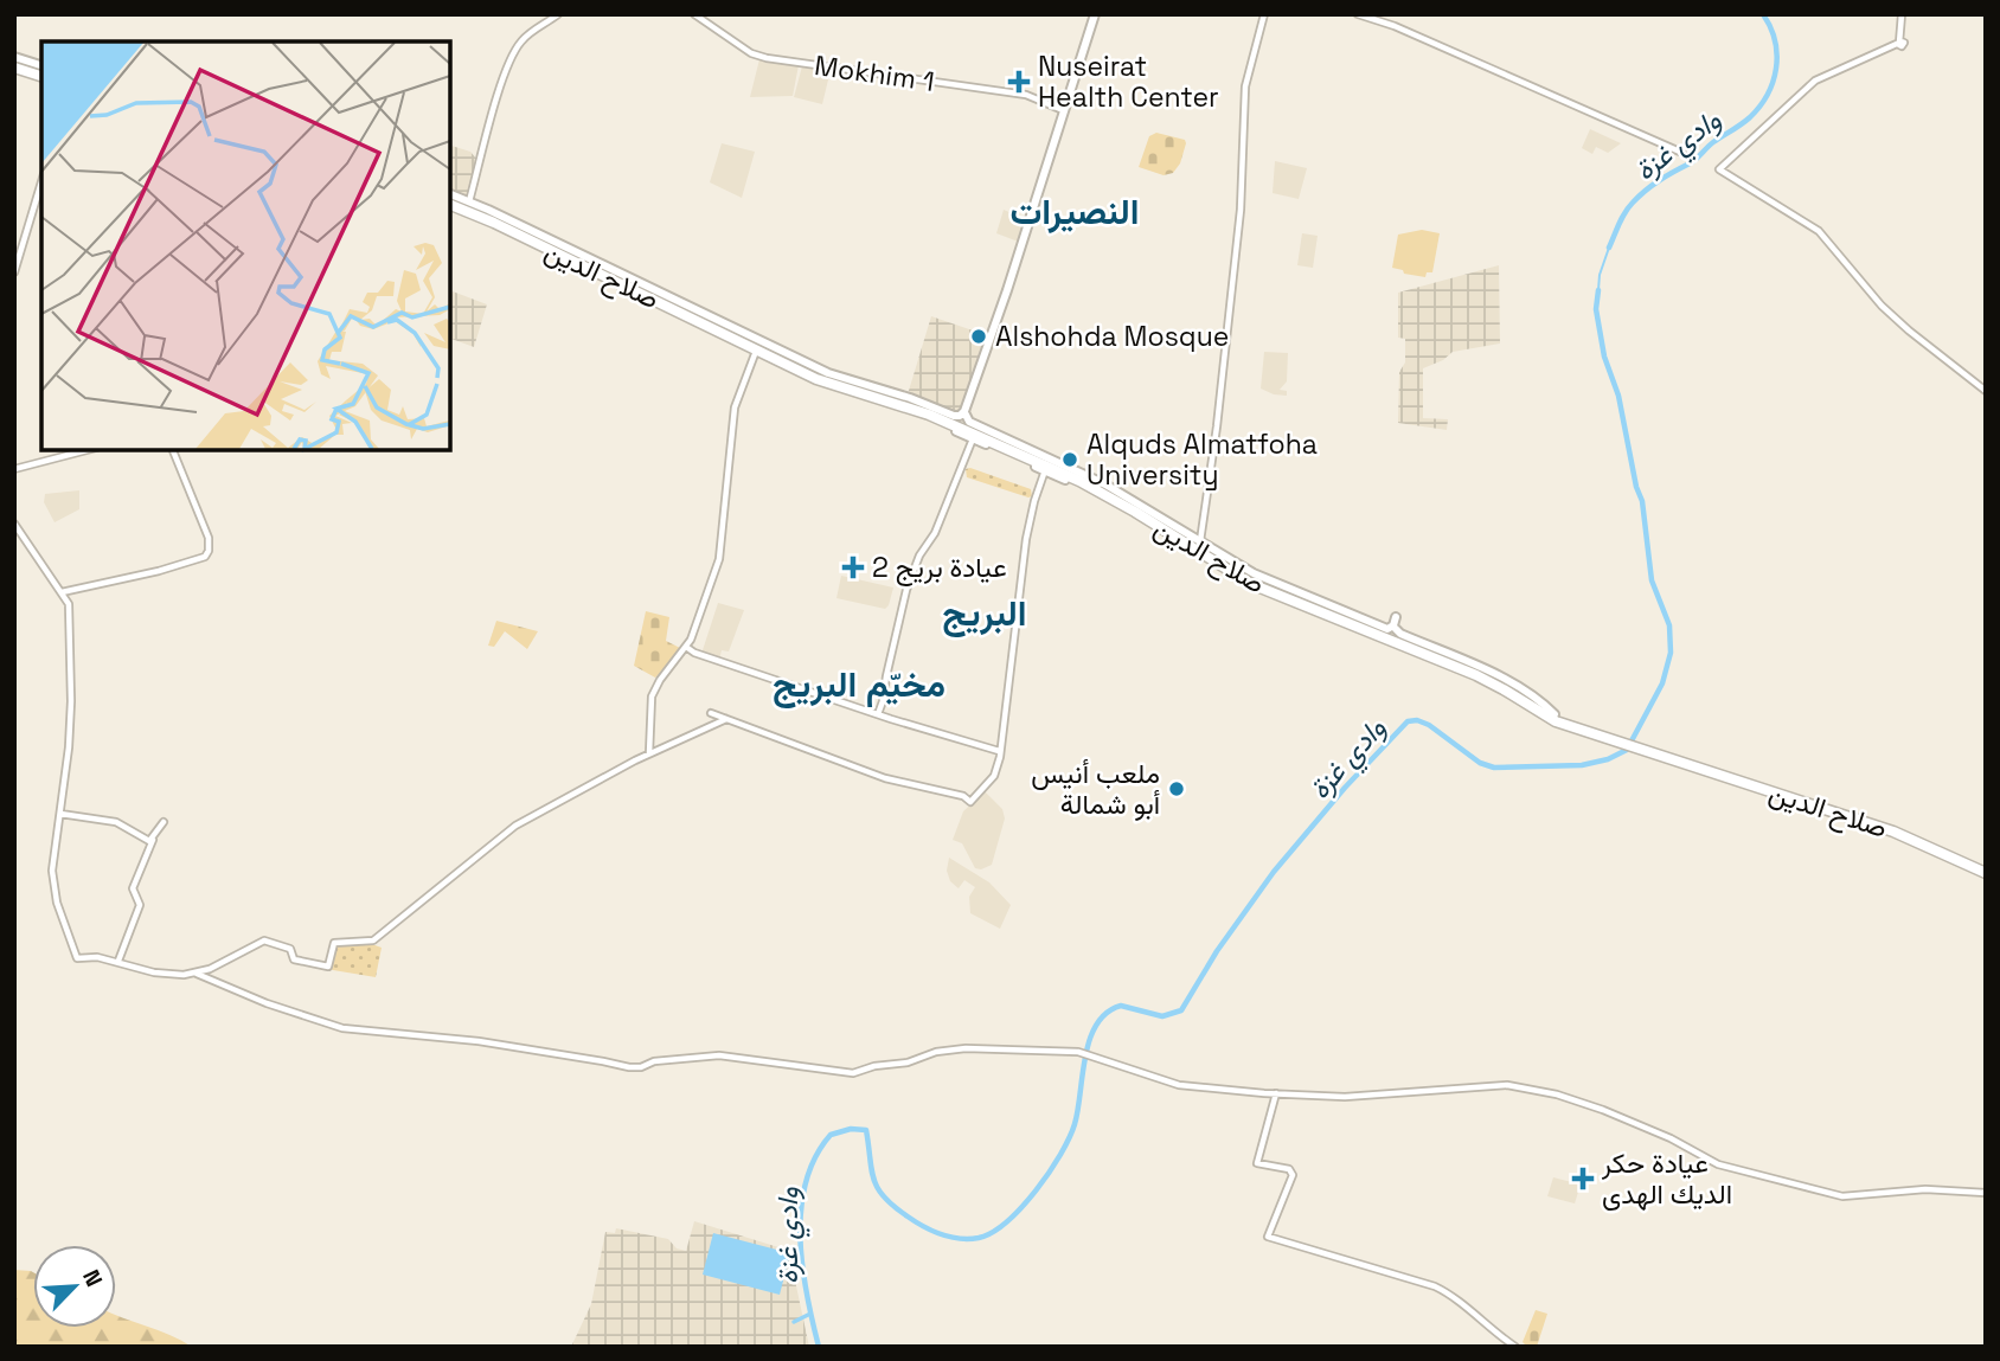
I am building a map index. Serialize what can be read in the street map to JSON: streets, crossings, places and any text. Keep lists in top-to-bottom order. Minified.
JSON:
{"streets":{"highway":["صلاح الدين"],"street":["Mokhim 1"]},"districts":["النصيرات","البريج","مخيّم البريج"],"water":["وادي غزة"],"places":{"health":["Nuseirat Health Center","عيادة بريج 2","عيادة حكر الديك الهدى"],"other":["Alshohda Mosque","Alquds Almatfoha University","ملعب أنيس أبو شمالة"]},"north":"top right"}
